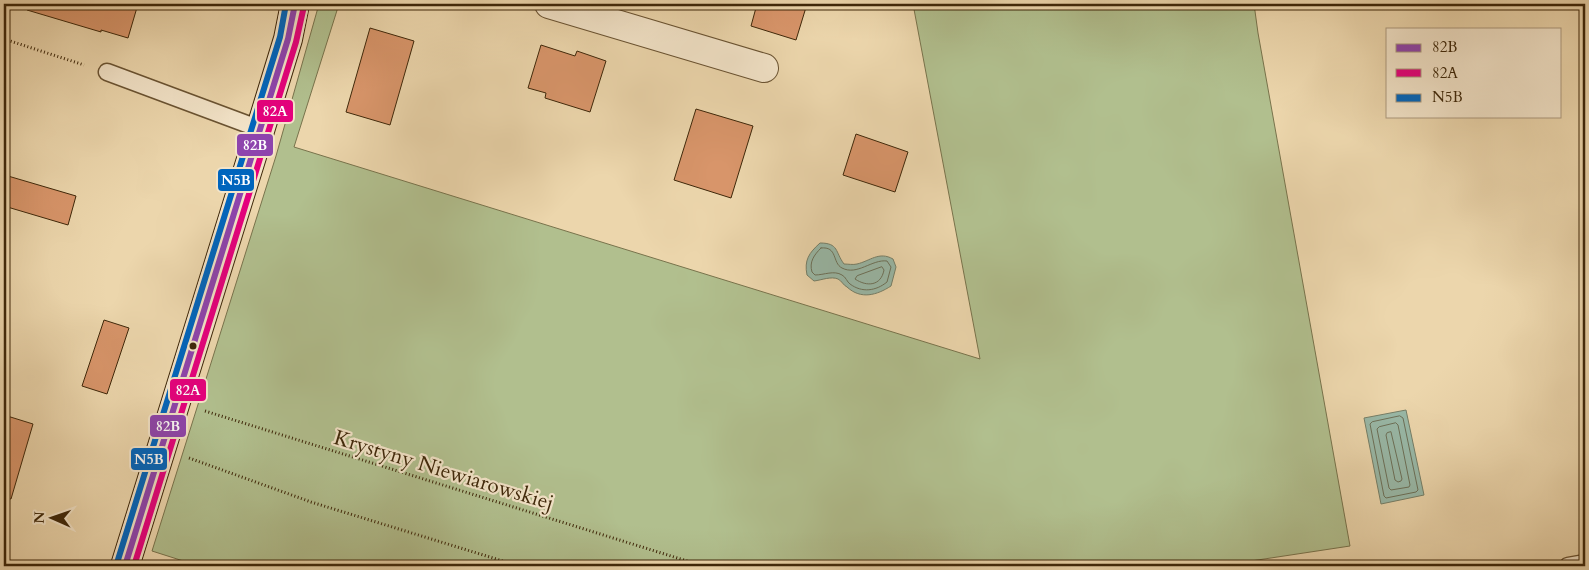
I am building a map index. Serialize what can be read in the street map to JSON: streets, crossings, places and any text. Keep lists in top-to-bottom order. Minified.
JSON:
{"streets":{"path":["Krystyny Niewiarowskiej"]},"lines":["transit line 82B","transit line N5B","transit line 82A"],"legend":["82B","82A","N5B"],"north":"left"}
